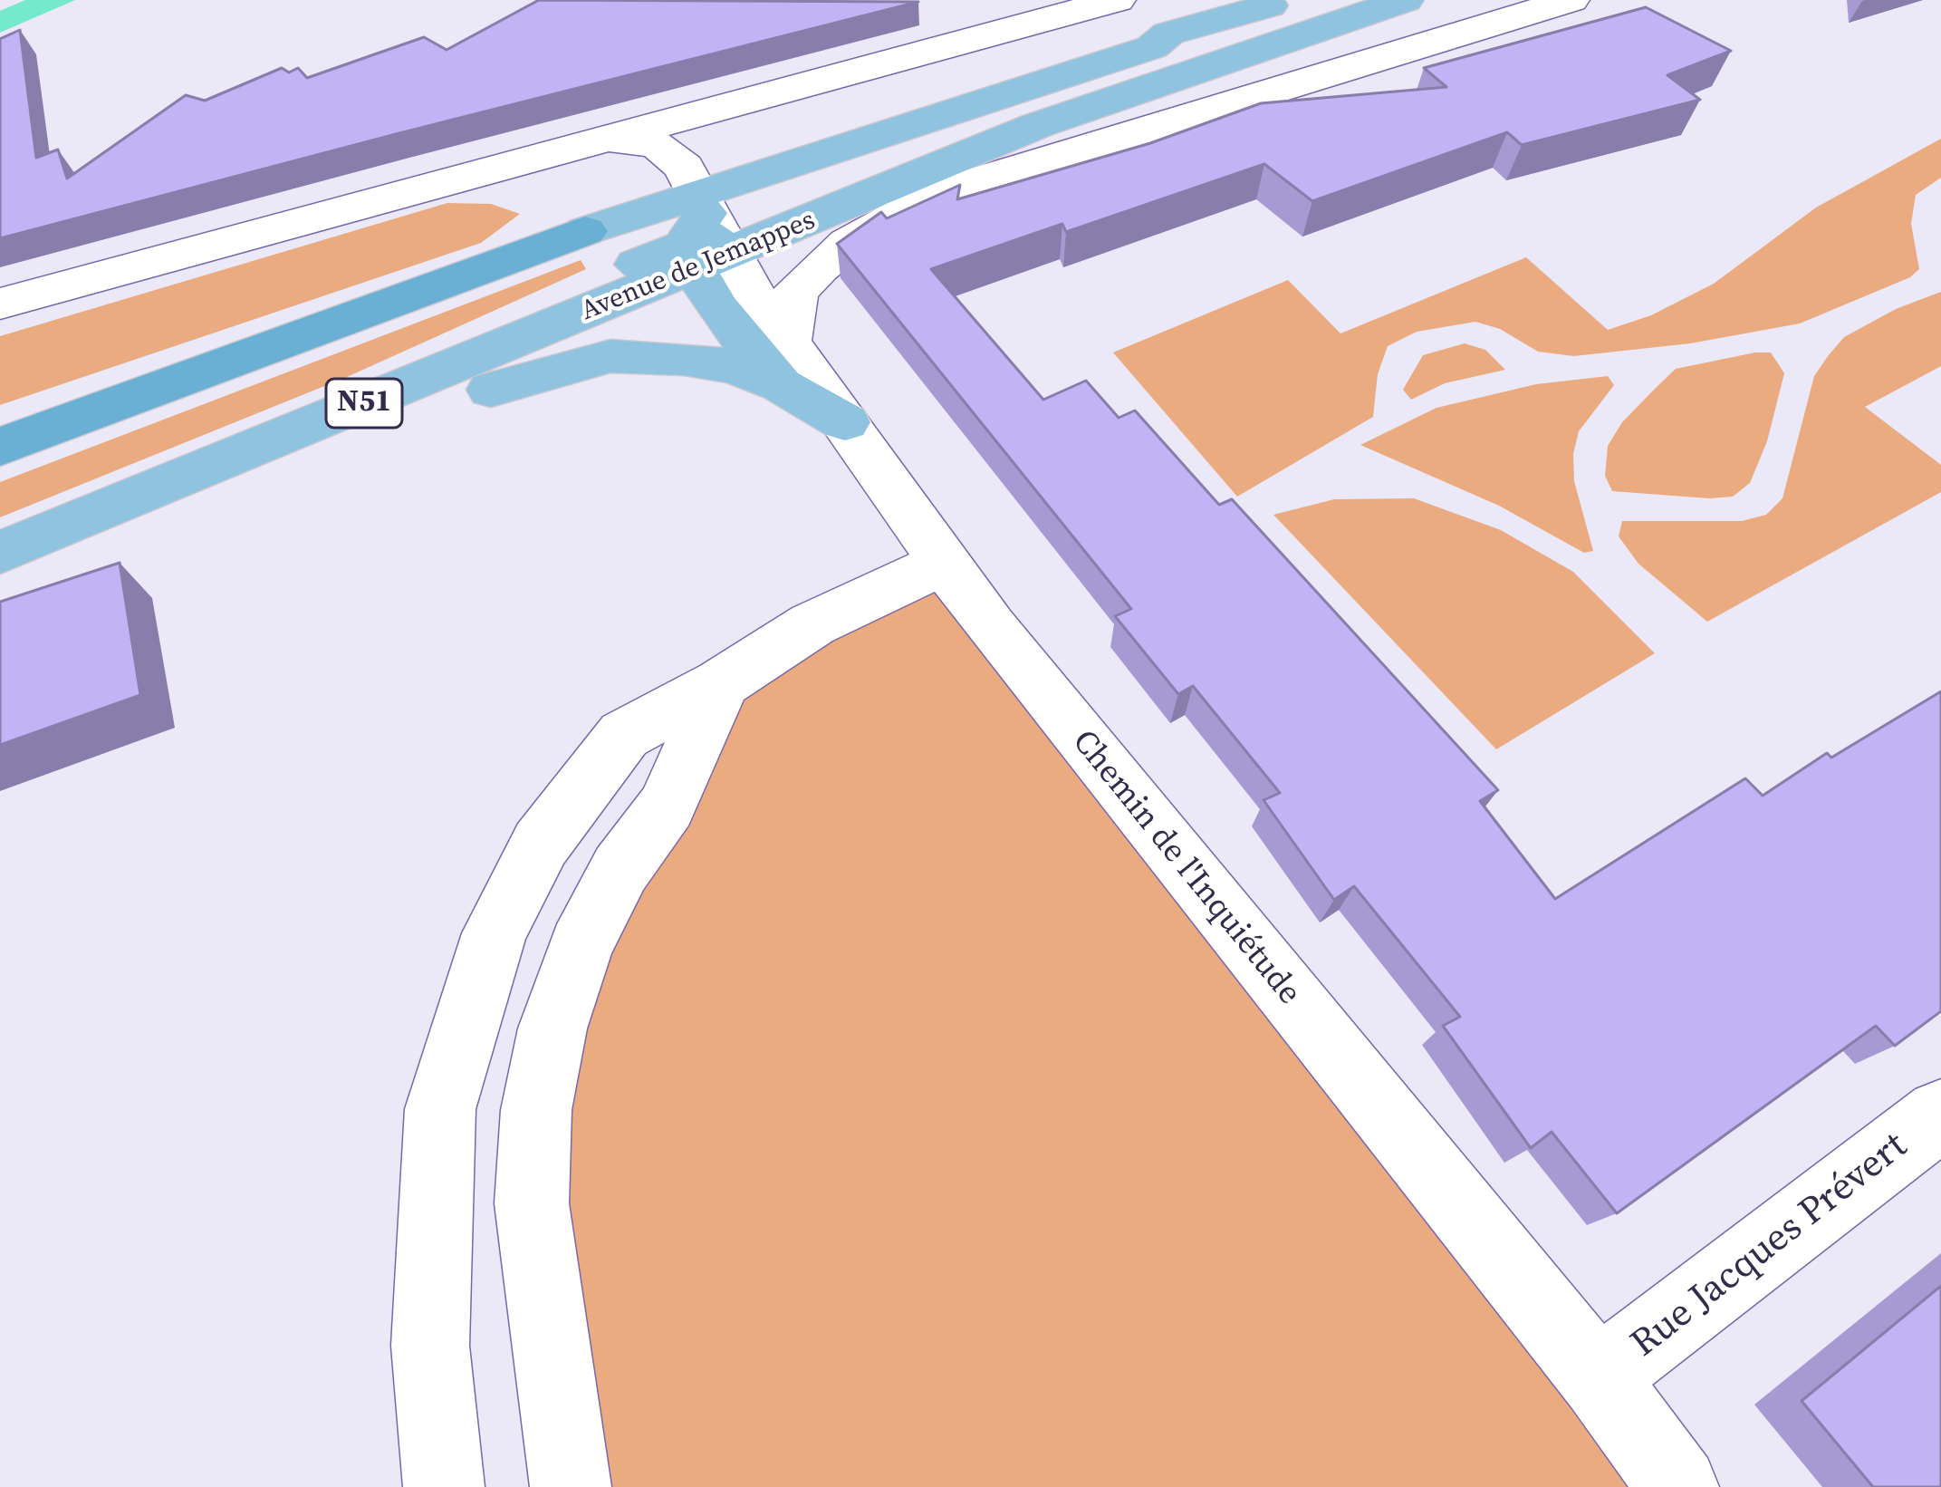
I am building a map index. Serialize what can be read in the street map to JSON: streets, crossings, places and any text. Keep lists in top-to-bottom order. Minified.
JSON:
{"streets":{"highway":["N51"],"main road":["Avenue de Jemappes"],"street":["Chemin de l'Inquiétude","Rue Jacques Prévert"]},"crossings":[["Avenue de Jemappes","N51"],["Chemin de l'Inquiétude","Rue Jacques Prévert"]]}
